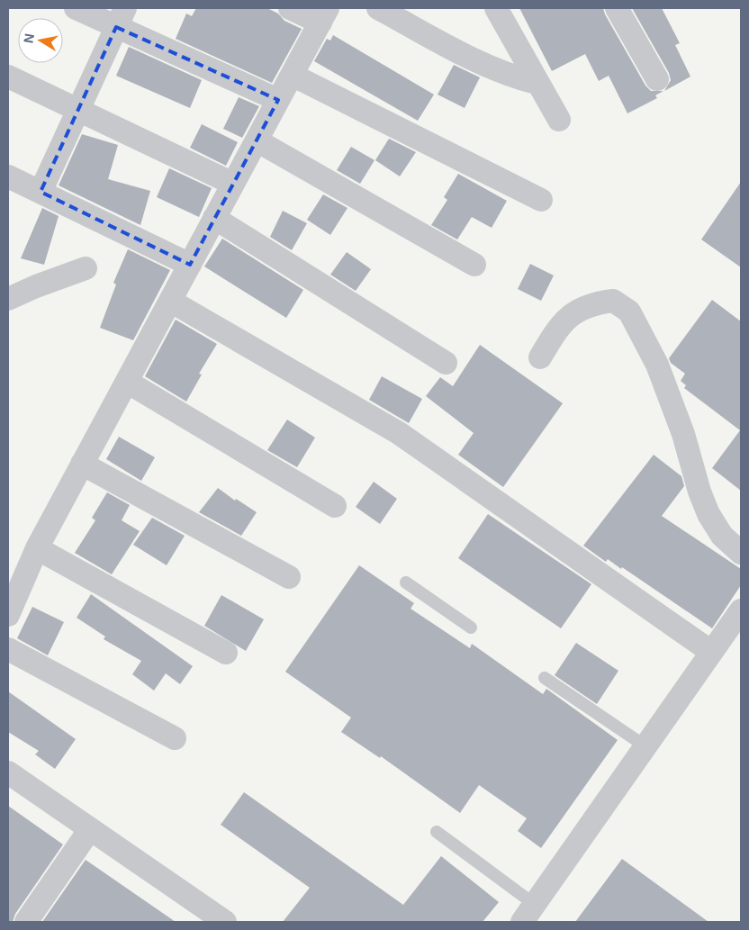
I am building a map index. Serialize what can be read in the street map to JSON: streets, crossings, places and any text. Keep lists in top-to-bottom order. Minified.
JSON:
{"north":"left"}
